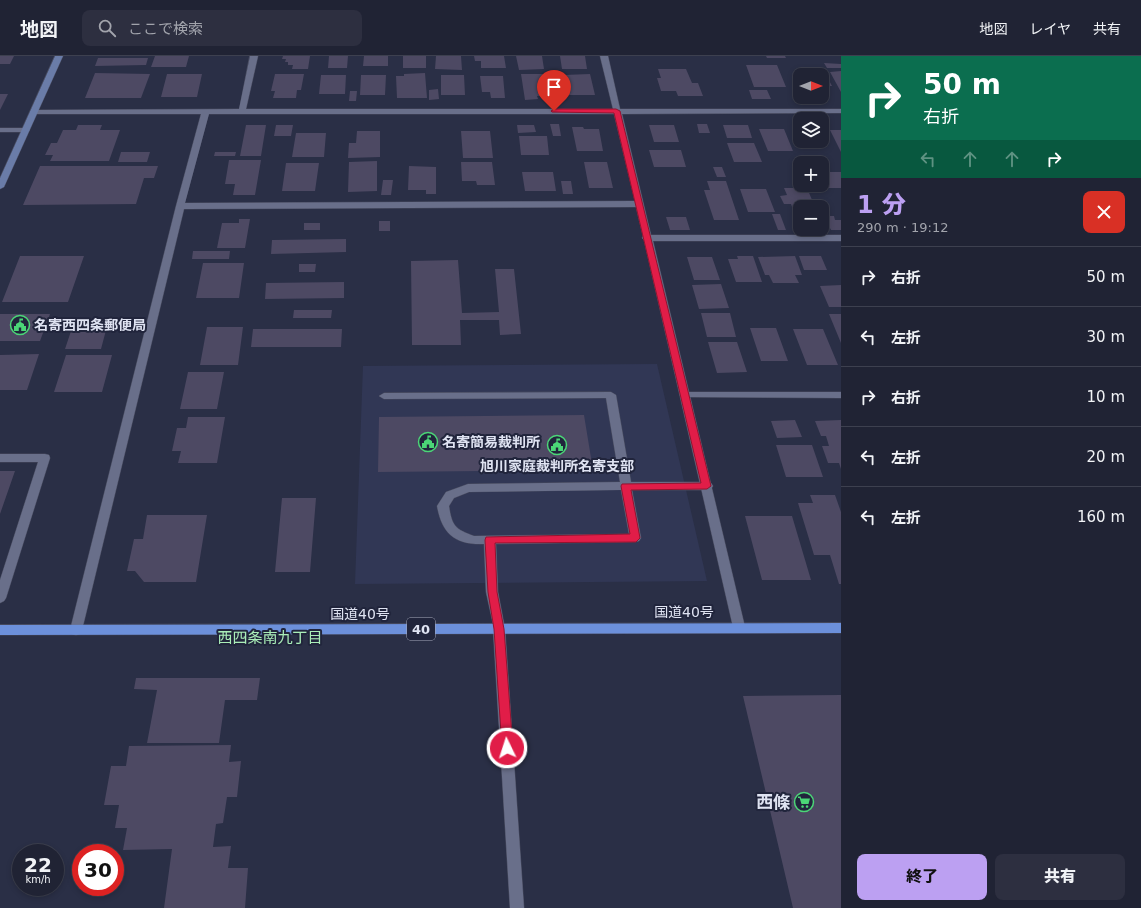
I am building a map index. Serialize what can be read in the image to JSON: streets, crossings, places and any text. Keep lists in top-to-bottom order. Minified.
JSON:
{"streets":{"highway":["国道40号","40"]},"districts":["西四条南九丁目"],"places":{"public building":["名寄西四条郵便局","名寄簡易裁判所","旭川家庭裁判所名寄支部"],"supermarket":["西條"]},"north":"right","page":{"header":"地図","search":"ここで検索","nav":["地図","レイヤ","共有"],"turn":["50 m","右折"],"map_buttons":["+","−"],"heading":["1 分","290 m · 19:12"],"list":[{"name":"右折","value":"50 m"},{"name":"左折","value":"30 m"},{"name":"右折","value":"10 m"},{"name":"左折","value":"20 m"},{"name":"左折","value":"160 m"}],"speed":"22 km/h","limit":"30","buttons":["終了","共有"]}}
